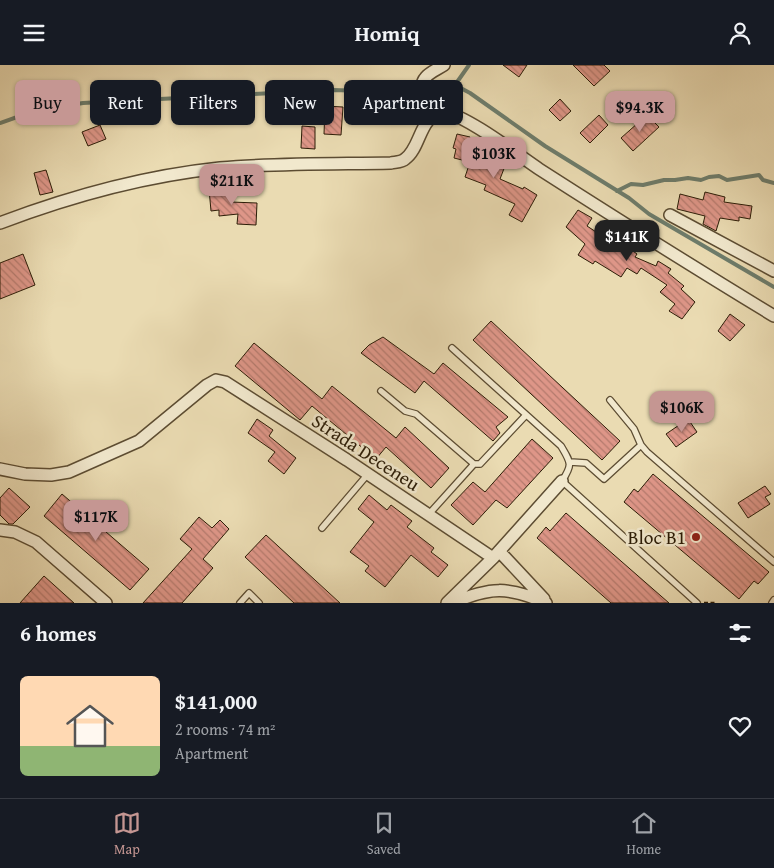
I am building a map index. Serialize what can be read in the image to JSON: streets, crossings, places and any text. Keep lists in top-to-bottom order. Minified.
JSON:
{"streets":{"street":["Strada Deceneu"]},"places":["Bloc B1"],"page":{"header":"Homiq","chip":["Buy","Rent","Filters","New","Apartment"],"price":["$94.3K","$103K","$211K","$141K","$106K","$117K"],"heading":"6 homes","list":[{"name":"$141,000","note":"2 rooms · 74 m² · Apartment"}],"tabs":["Map","Saved","Home"]}}
